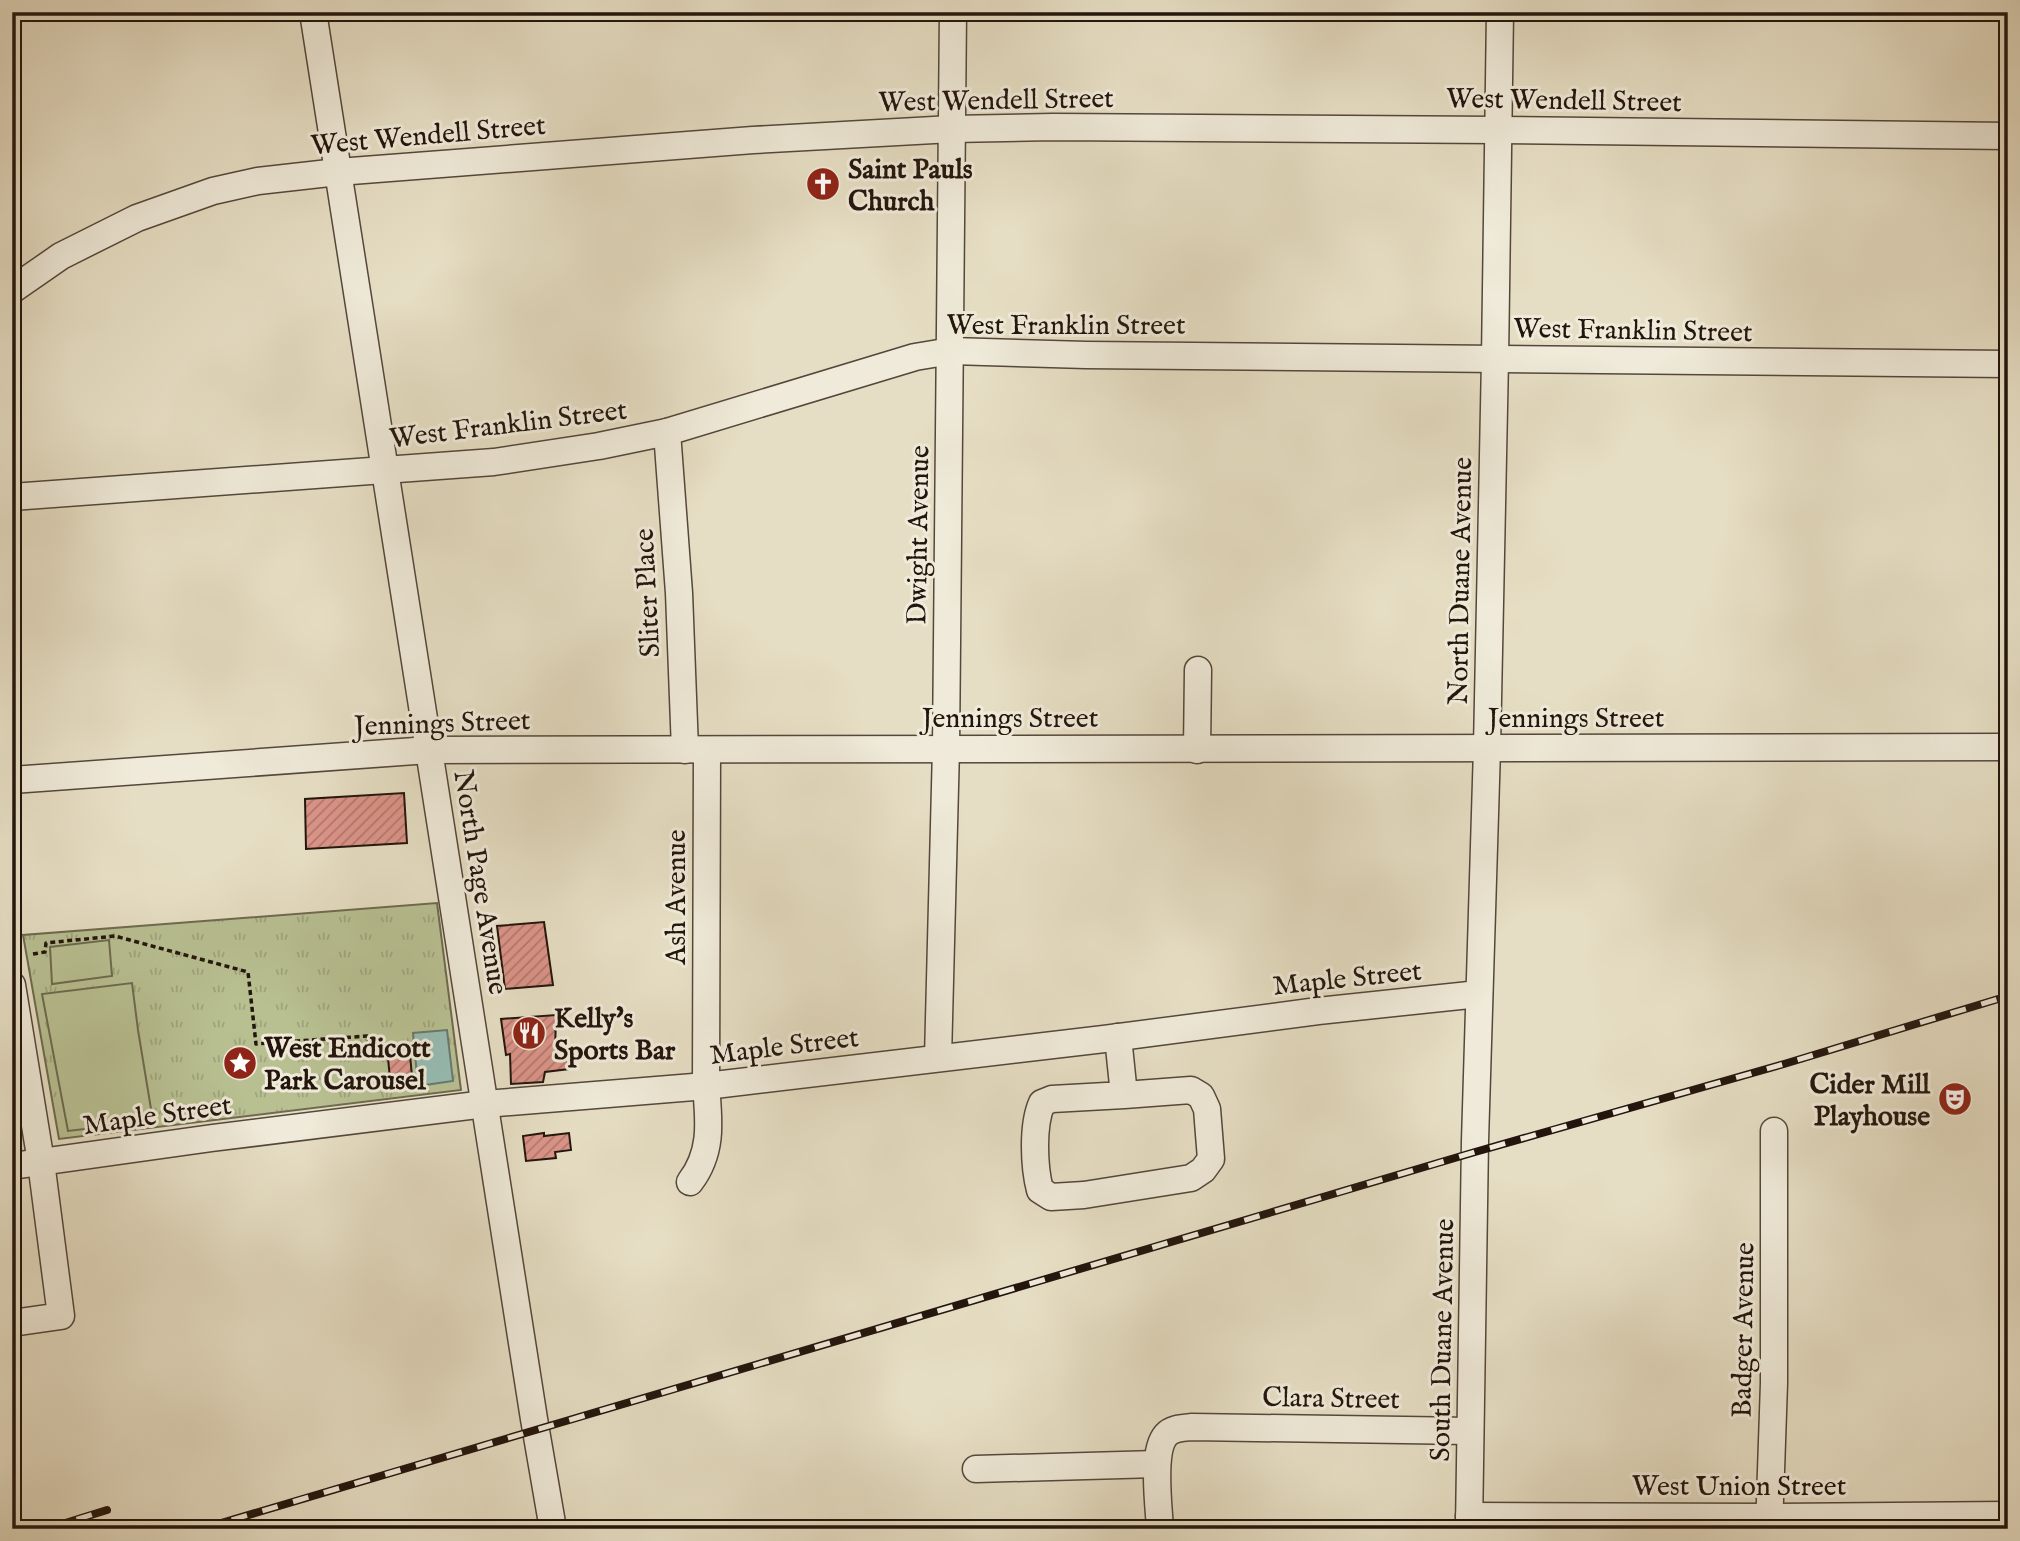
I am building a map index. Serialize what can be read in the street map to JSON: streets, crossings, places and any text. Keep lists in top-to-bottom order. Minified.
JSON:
{"streets":{"street":["West Wendell Street","West Franklin Street","Dwight Avenue","North Duane Avenue","Sliter Place","Jennings Street","North Page Avenue","Ash Avenue","Maple Street","Badger Avenue","South Duane Avenue","Clara Street","West Union Street"]},"crossings":[["West Wendell Street","Dwight Avenue"],["West Wendell Street","North Duane Avenue"],["West Wendell Street","North Page Avenue"],["West Franklin Street","Dwight Avenue"],["West Franklin Street","North Duane Avenue"],["West Franklin Street","Sliter Place"],["West Franklin Street","North Page Avenue"],["Dwight Avenue","Jennings Street"],["Dwight Avenue","Maple Street"],["North Duane Avenue","Jennings Street"],["North Duane Avenue","Maple Street"],["North Duane Avenue","South Duane Avenue"],["Sliter Place","Jennings Street"],["Sliter Place","Ash Avenue"],["Jennings Street","North Page Avenue"],["Jennings Street","Ash Avenue"],["North Page Avenue","Maple Street"],["Ash Avenue","Maple Street"],["Badger Avenue","West Union Street"],["South Duane Avenue","Clara Street"],["South Duane Avenue","West Union Street"]],"places":{"church":["Saint Pauls Church"],"restaurant":["Kelly's Sports Bar"],"place":["West Endicott Park Carousel"],"theatre":["Cider Mill Playhouse"]}}
